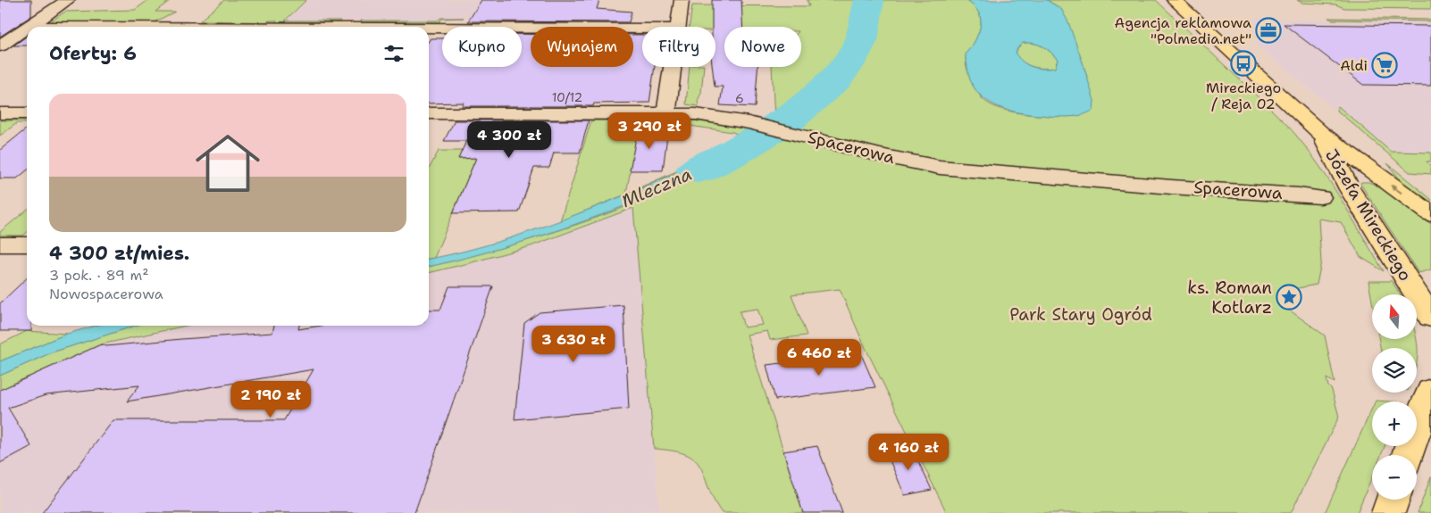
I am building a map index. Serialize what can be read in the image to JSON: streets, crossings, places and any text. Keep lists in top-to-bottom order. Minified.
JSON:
{"streets":{"main road":["Józefa Mireckiego"],"street":["Spacerowa"]},"water":["Mleczna"],"parks":["Park Stary Ogród"],"places":{"office":["Agencja reklamowa \"Polmedia.net\""],"bus stop":["Mireckiego / Reja 02"],"supermarket":["Aldi"],"place":["ks. Roman Kotlarz"]},"house_numbers":["10/12","6"],"north":"top","page":{"chip":["Kupno","Wynajem","Filtry","Nowe"],"heading":"Oferty: 6","list":[{"name":"4 300 zł/mies.","note":"3 pok. · 89 m² · Nowospacerowa"}],"price":["3 290 zł","4 300 zł","3 630 zł","6 460 zł","2 190 zł","4 160 zł"],"map_buttons":["+","−"]}}
